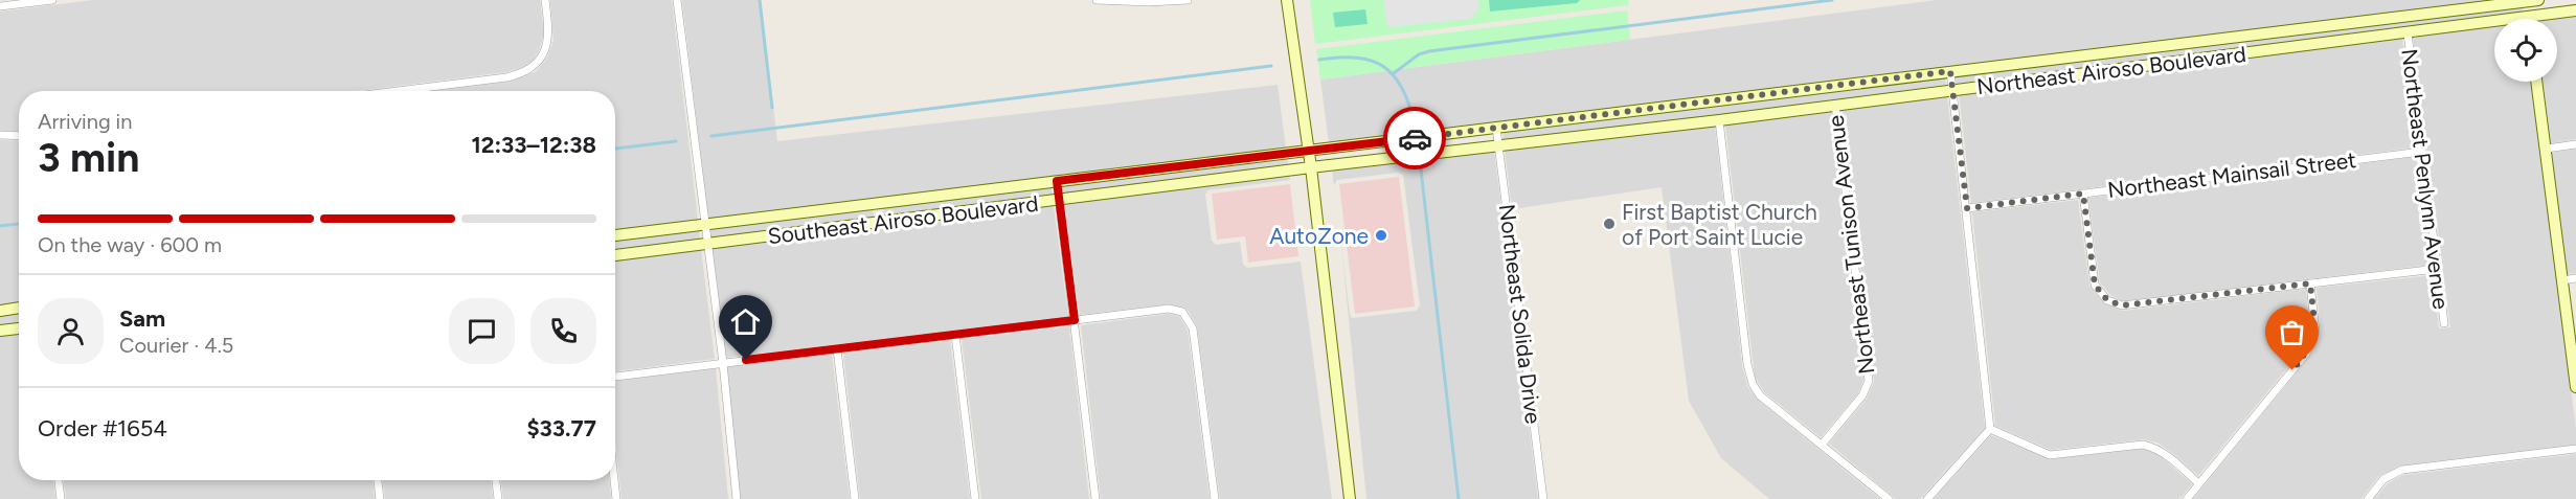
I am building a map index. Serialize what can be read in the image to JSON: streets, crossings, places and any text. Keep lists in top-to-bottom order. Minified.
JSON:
{"streets":{"main road":["Northeast Airoso Boulevard","Southeast Airoso Boulevard"],"street":["Northeast Mainsail Street","Northeast Penlynn Avenue","Northeast Tunison Avenue","Northeast Solida Drive"]},"crossings":[["Northeast Airoso Boulevard","Northeast Penlynn Avenue"],["Northeast Airoso Boulevard","Southeast Airoso Boulevard"],["Northeast Airoso Boulevard","Northeast Tunison Avenue"],["Northeast Airoso Boulevard","Northeast Solida Drive"],["Northeast Mainsail Street","Northeast Penlynn Avenue"]],"places":["First Baptist Church of Port Saint Lucie","AutoZone"],"page":{"heading":["3 min","Arriving in","12:33–12:38"],"panel":["Sam","Courier · 4.5","Order #1654","$33.77"],"bar":"On the way · 600 m"}}
